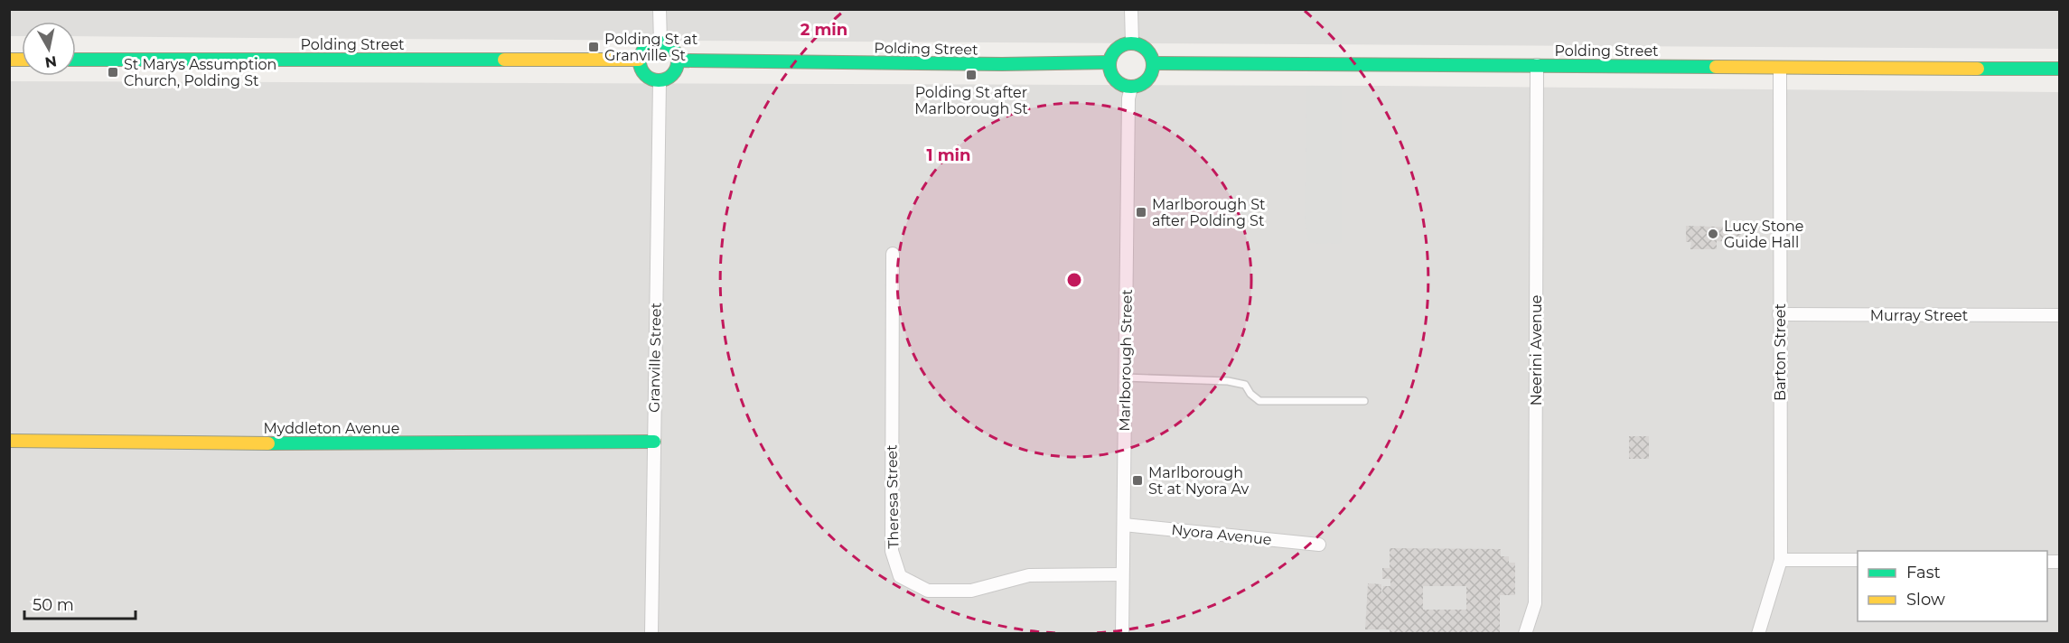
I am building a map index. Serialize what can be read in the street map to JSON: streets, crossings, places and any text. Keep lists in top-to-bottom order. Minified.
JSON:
{"streets":{"main road":["Polding Street","Myddleton Avenue"],"street":["Murray Street","Neerini Avenue","Barton Street","Granville Street","Marlborough Street","Theresa Street","Nyora Avenue"]},"crossings":[["Polding Street","Neerini Avenue"],["Polding Street","Barton Street"],["Polding Street","Granville Street"],["Polding Street","Marlborough Street"],["Murray Street","Barton Street"],["Granville Street","Myddleton Avenue"],["Marlborough Street","Theresa Street"],["Marlborough Street","Nyora Avenue"]],"places":{"transit":["Polding St at Granville St","St Marys Assumption Church, Polding St","Polding St after Marlborough St","Marlborough St after Polding St","Marlborough St at Nyora Av"],"other":["Lucy Stone Guide Hall"]},"legend":["Fast","Slow"],"scale_bar":"50 m","north":"bottom","rings":["2 min","1 min"]}
